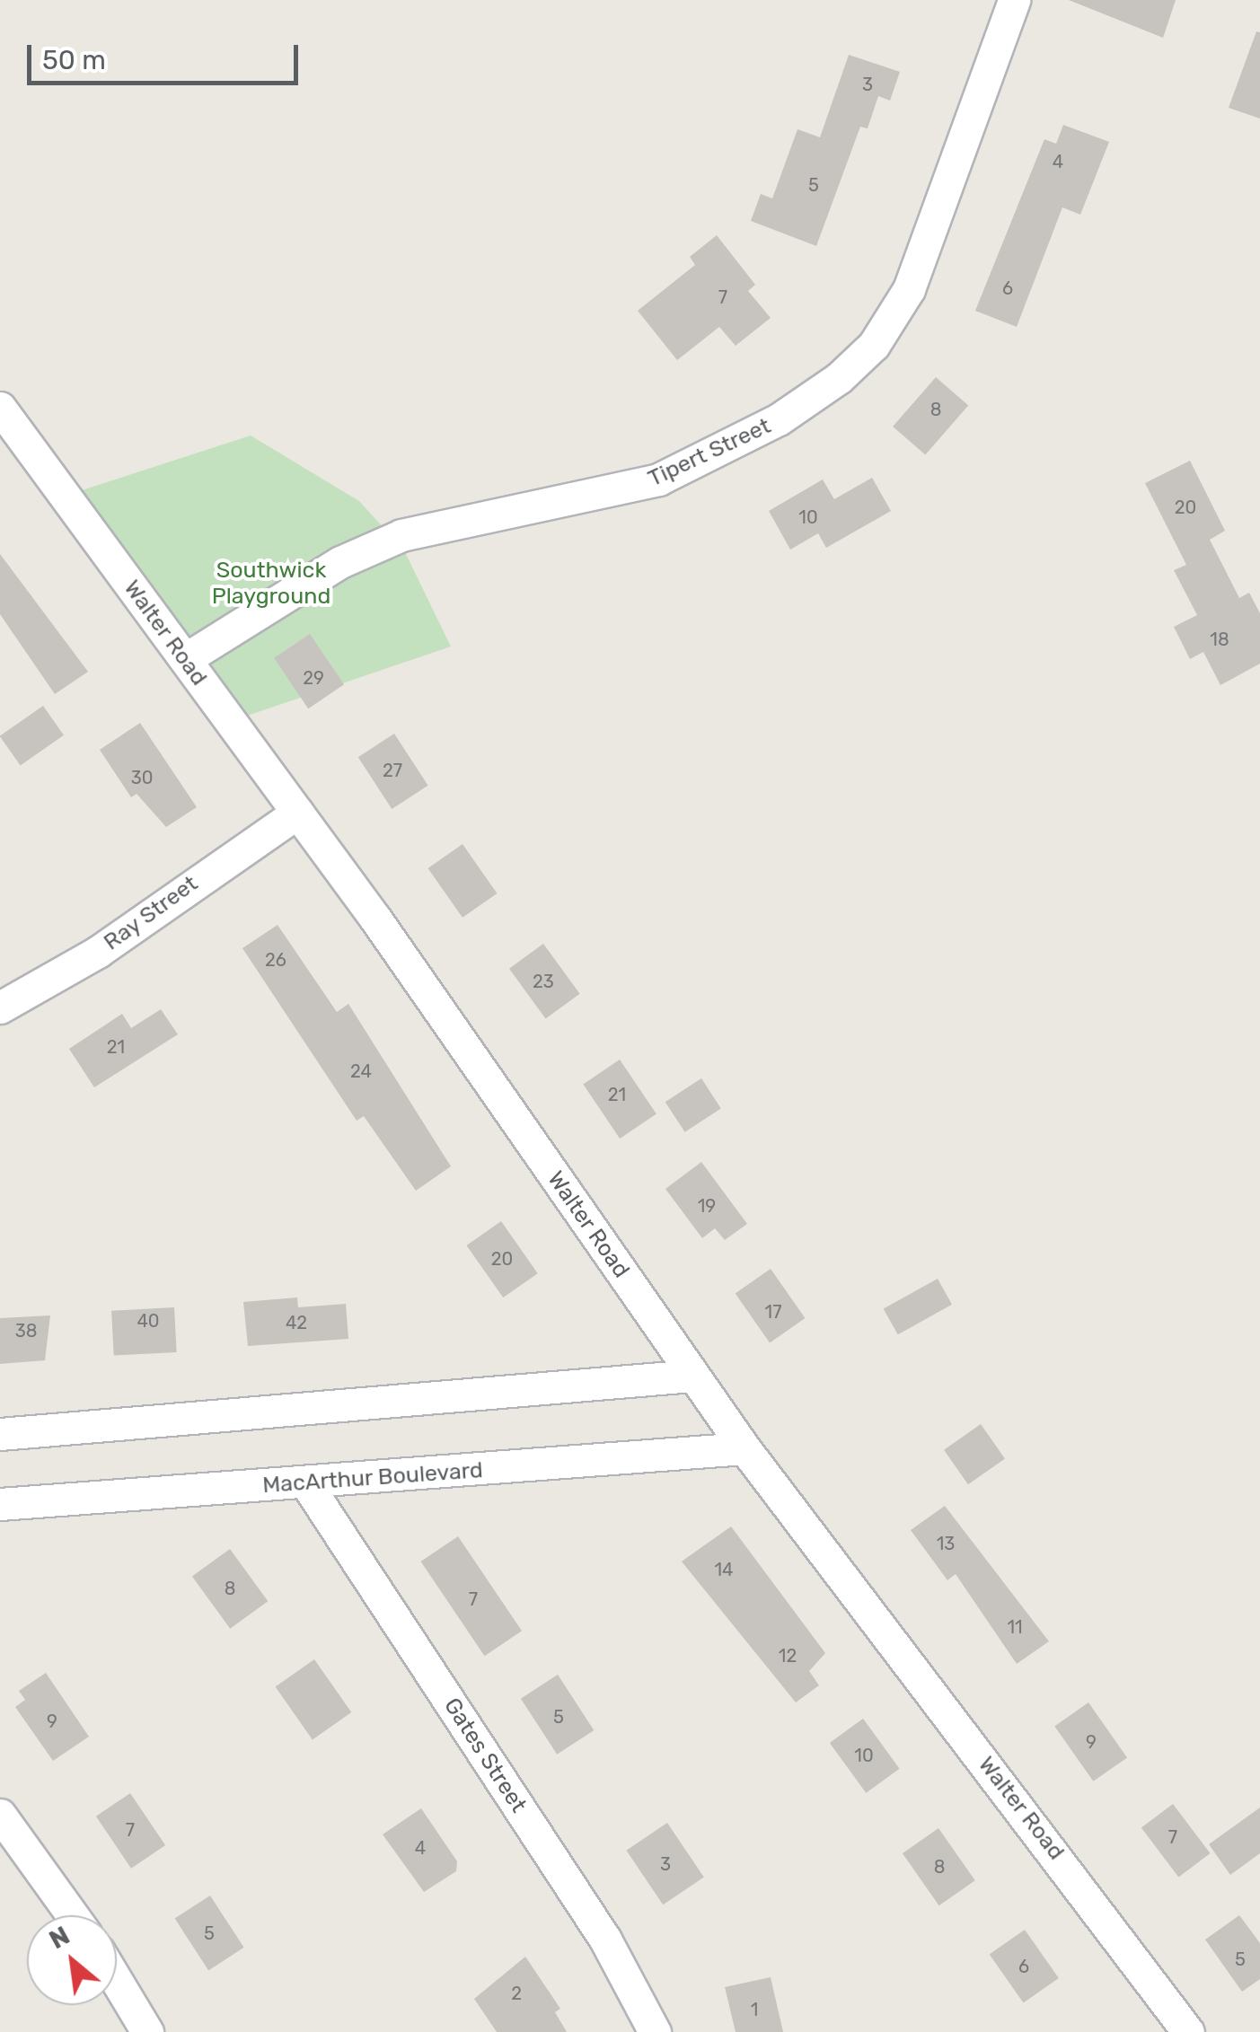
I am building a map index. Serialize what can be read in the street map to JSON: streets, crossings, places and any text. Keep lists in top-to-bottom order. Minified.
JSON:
{"streets":{"street":["Tipert Street","Walter Road","Ray Street","MacArthur Boulevard","Gates Street"]},"crossings":[["Tipert Street","Walter Road"],["Walter Road","Ray Street"],["Walter Road","MacArthur Boulevard"],["MacArthur Boulevard","Gates Street"]],"parks":["Southwick Playground"],"house_numbers":["3","4","5","6","7","8","20","10","18","29","27","30","26","23","21","24","21","19","20","17","40","42","38","13","14","8","7","11","12","5","9","9","10","7","7","4","3","8","5","5","6","2","1"],"scale_bar":"50 m","north":"top left"}
